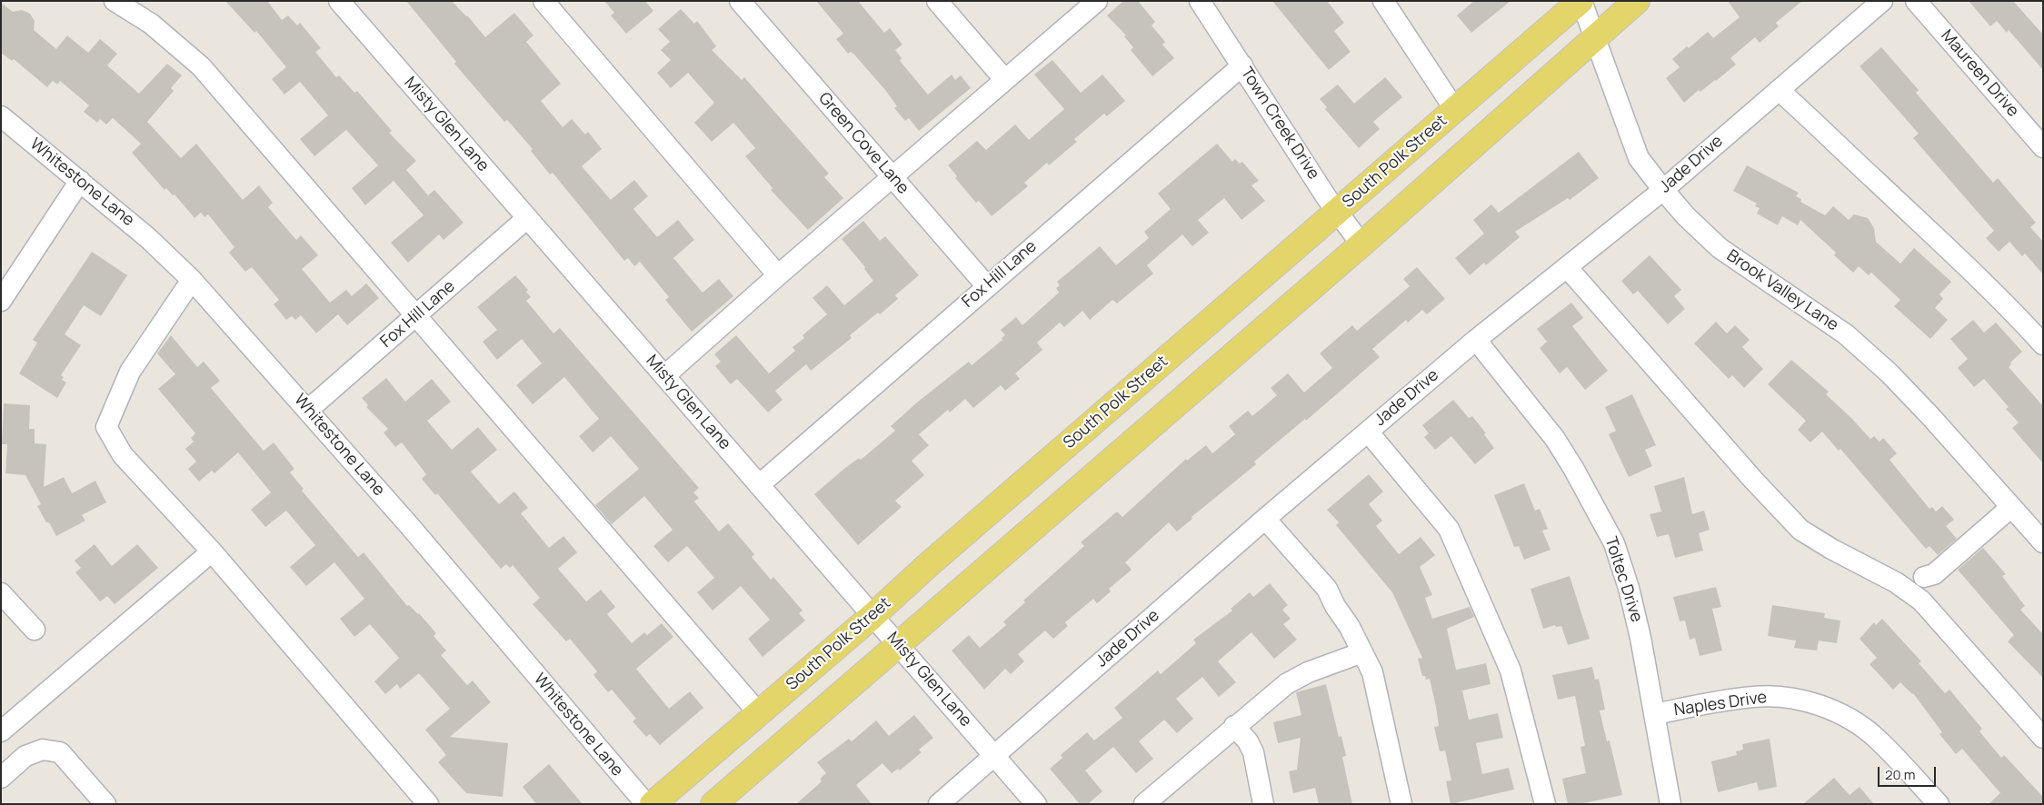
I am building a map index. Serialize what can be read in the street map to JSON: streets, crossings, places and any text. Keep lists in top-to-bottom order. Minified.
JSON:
{"streets":{"main road":["South Polk Street"],"street":["Maureen Drive","Town Creek Drive","Misty Glen Lane","Green Cove Lane","Jade Drive","Whitestone Lane","Fox Hill Lane","Brook Valley Lane","Toltec Drive","Naples Drive"]},"crossings":[["Town Creek Drive","South Polk Street"],["Town Creek Drive","Fox Hill Lane"],["Misty Glen Lane","South Polk Street"],["Misty Glen Lane","Jade Drive"],["Misty Glen Lane","Fox Hill Lane"],["Green Cove Lane","Fox Hill Lane"],["South Polk Street","Brook Valley Lane"],["Jade Drive","Brook Valley Lane"],["Jade Drive","Toltec Drive"],["Whitestone Lane","Fox Hill Lane"],["Toltec Drive","Naples Drive"]],"scale_bar":"20 m"}
